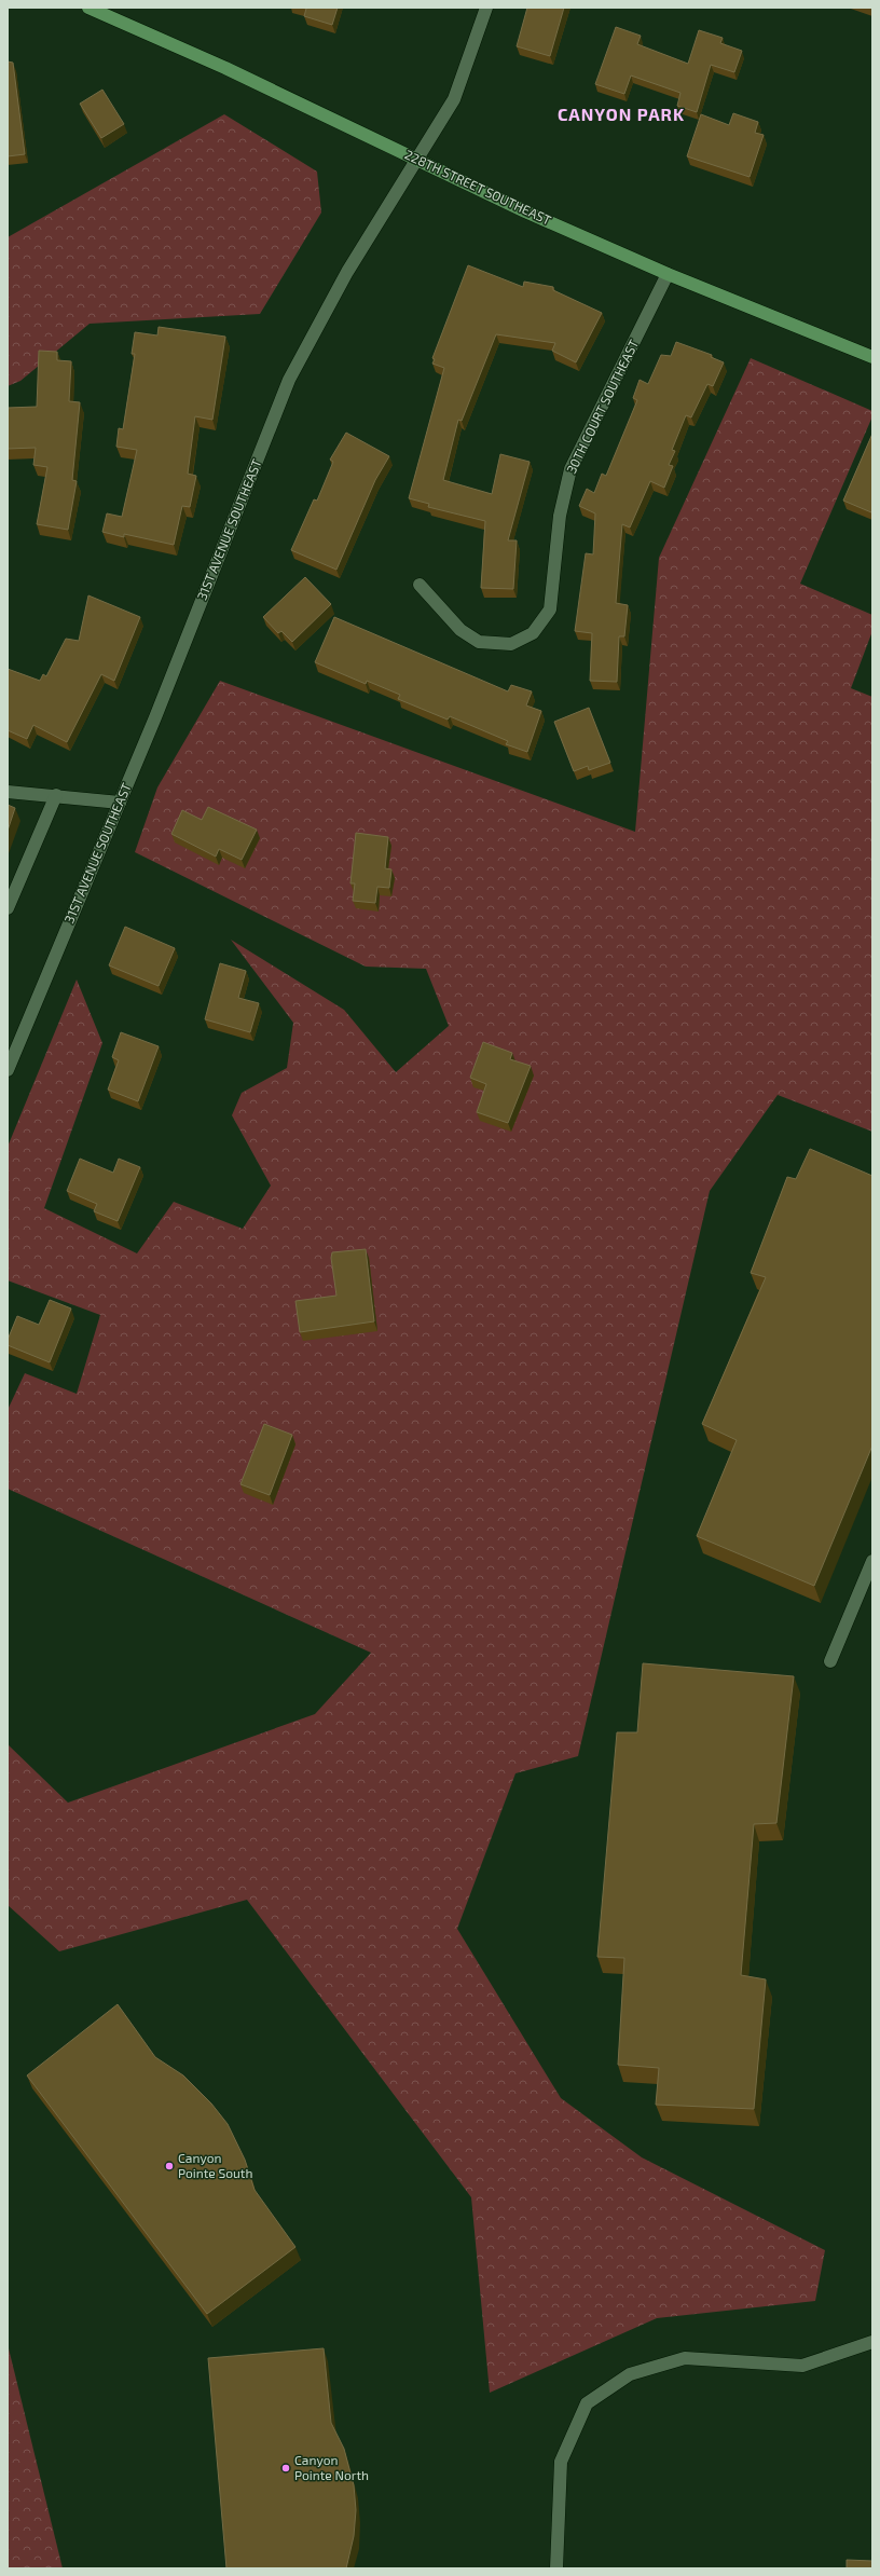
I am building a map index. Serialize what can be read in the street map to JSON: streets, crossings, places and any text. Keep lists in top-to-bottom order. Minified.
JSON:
{"streets":{"main road":["228TH STREET SOUTHEAST"],"street":["30TH COURT SOUTHEAST","31ST AVENUE SOUTHEAST"]},"crossings":[["228TH STREET SOUTHEAST","30TH COURT SOUTHEAST"],["228TH STREET SOUTHEAST","31ST AVENUE SOUTHEAST"]],"districts":["CANYON PARK"],"places":["Canyon Pointe South","Canyon Pointe North"]}
